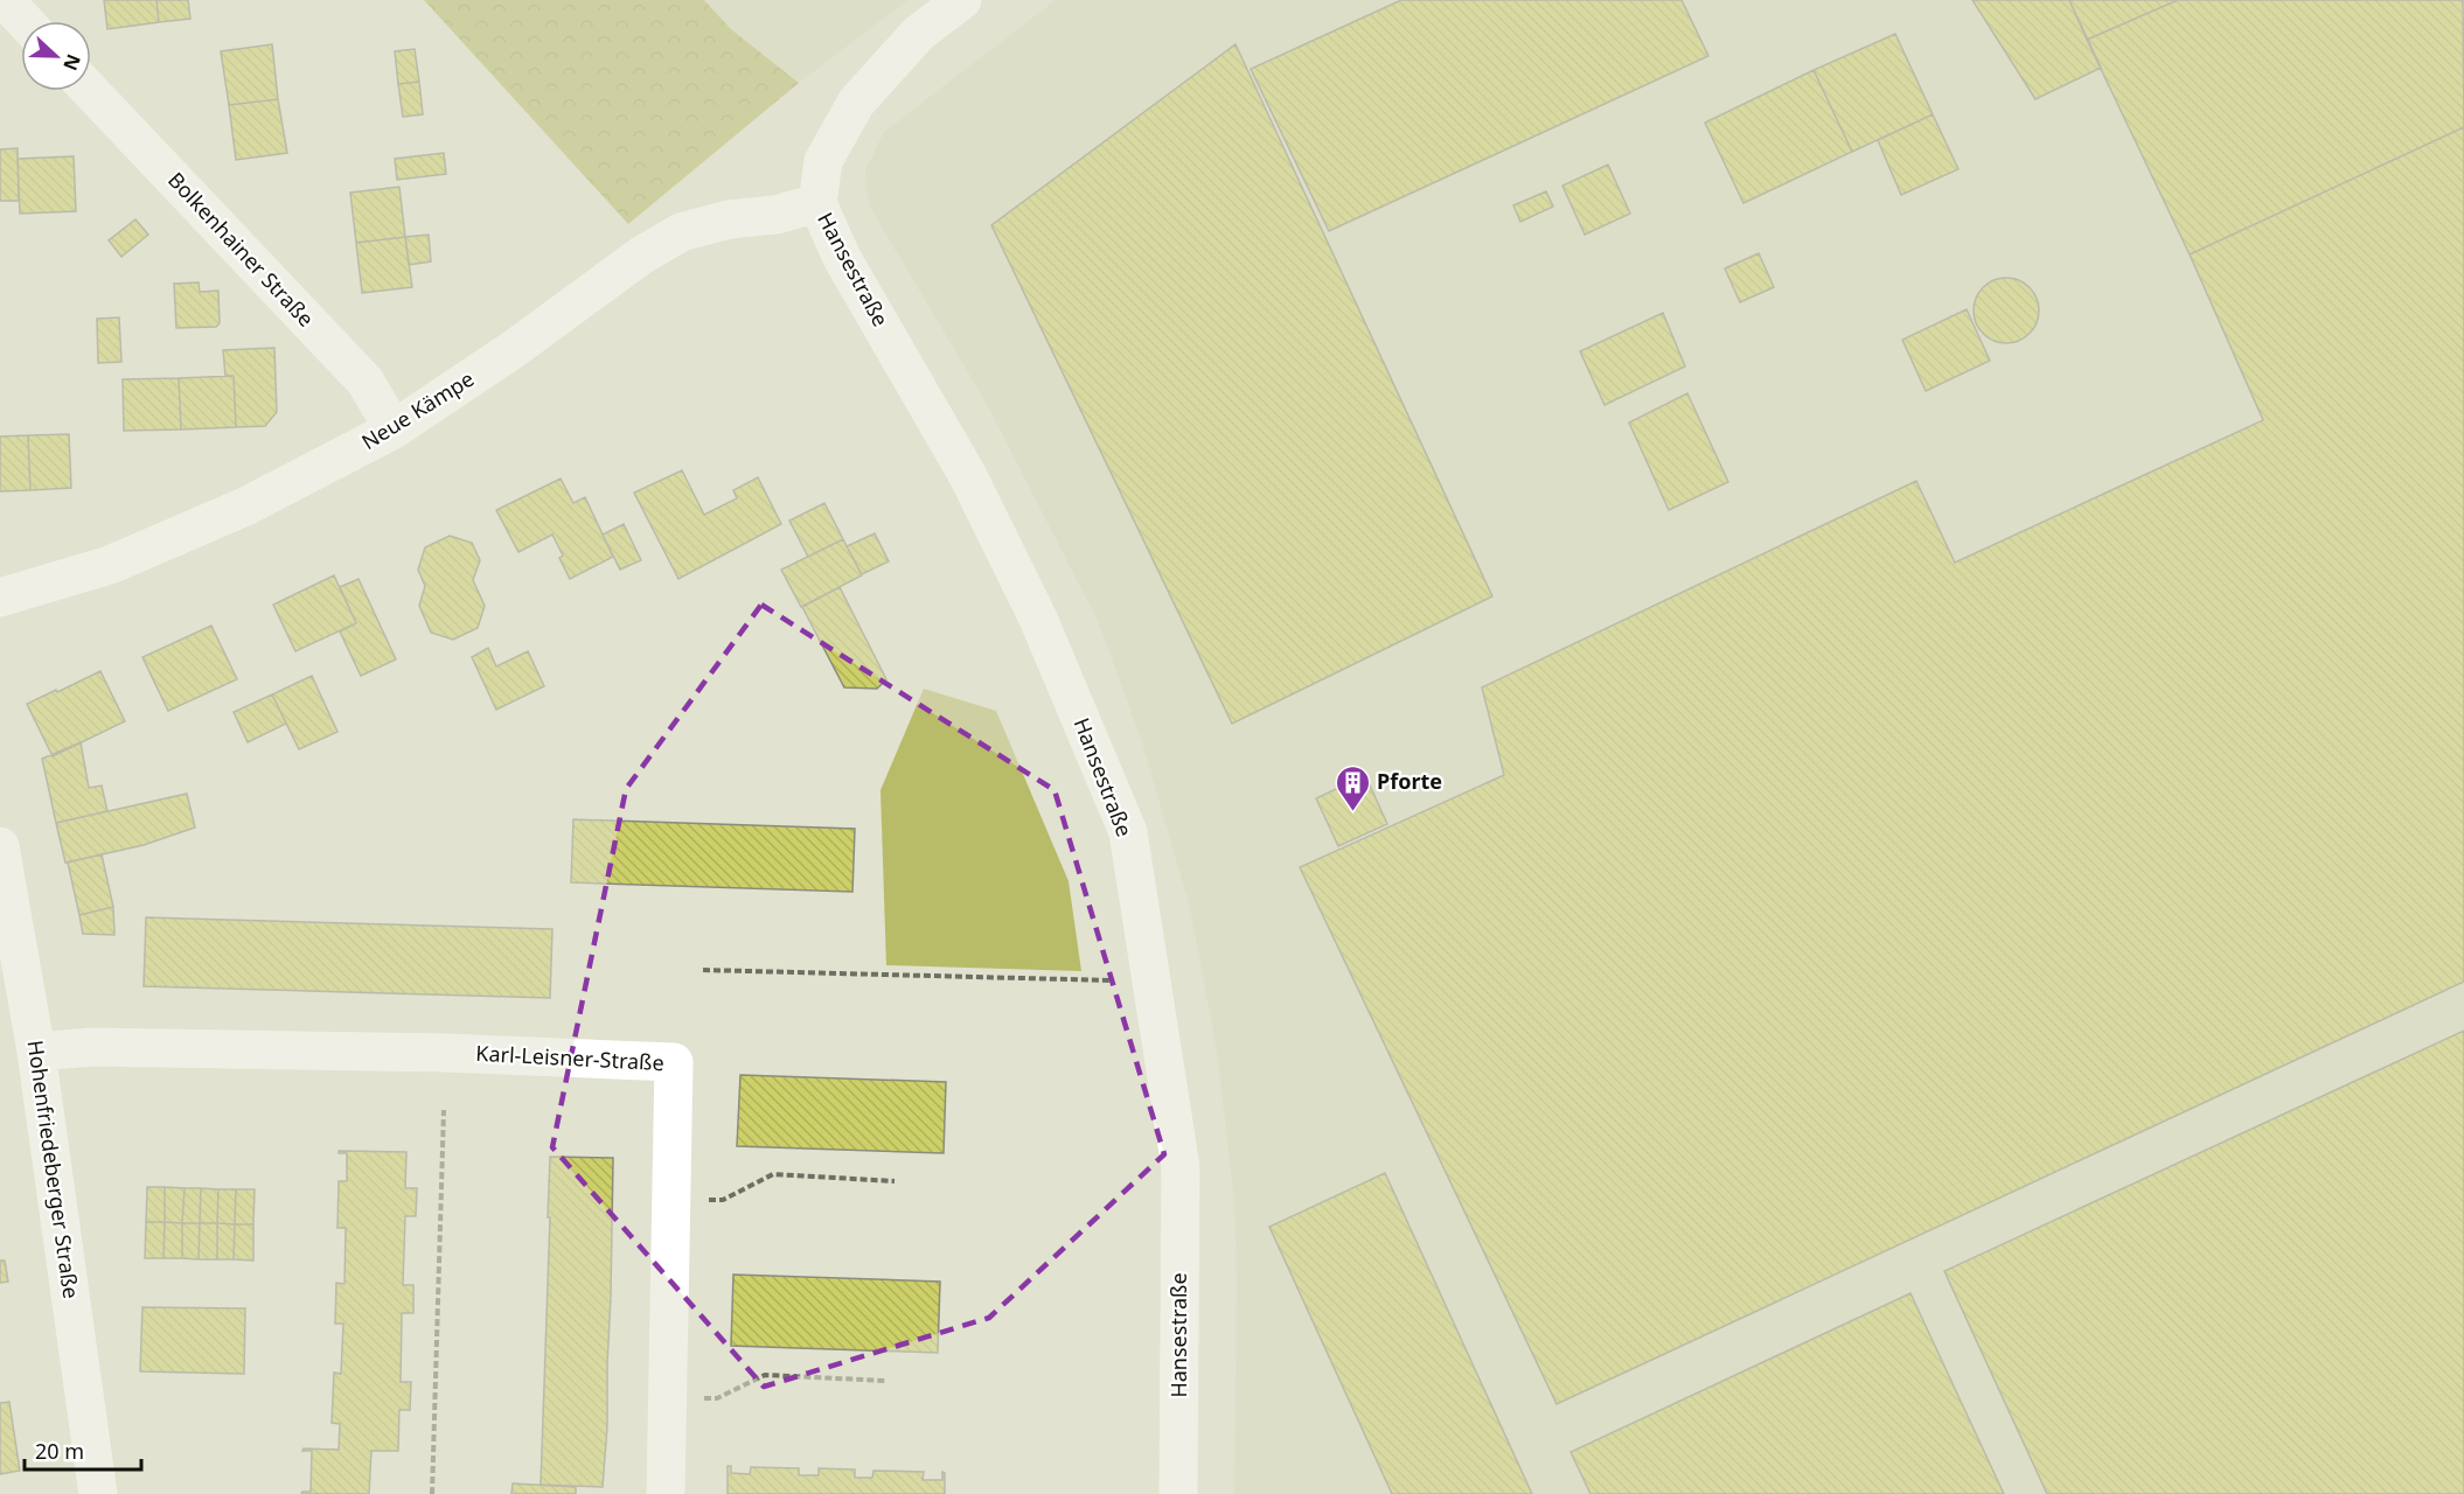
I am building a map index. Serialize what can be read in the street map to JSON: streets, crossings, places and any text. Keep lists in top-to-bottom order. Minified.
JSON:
{"streets":{"street":["Bolkenhainer Straße","Hansestraße","Neue Kämpe","Karl-Leisner-Straße","Hohenfriedeberger Straße"]},"crossings":[["Bolkenhainer Straße","Neue Kämpe"],["Hansestraße","Neue Kämpe"],["Karl-Leisner-Straße","Hohenfriedeberger Straße"]],"places":{"building":["Pforte"]},"scale_bar":"20 m","north":"right"}
